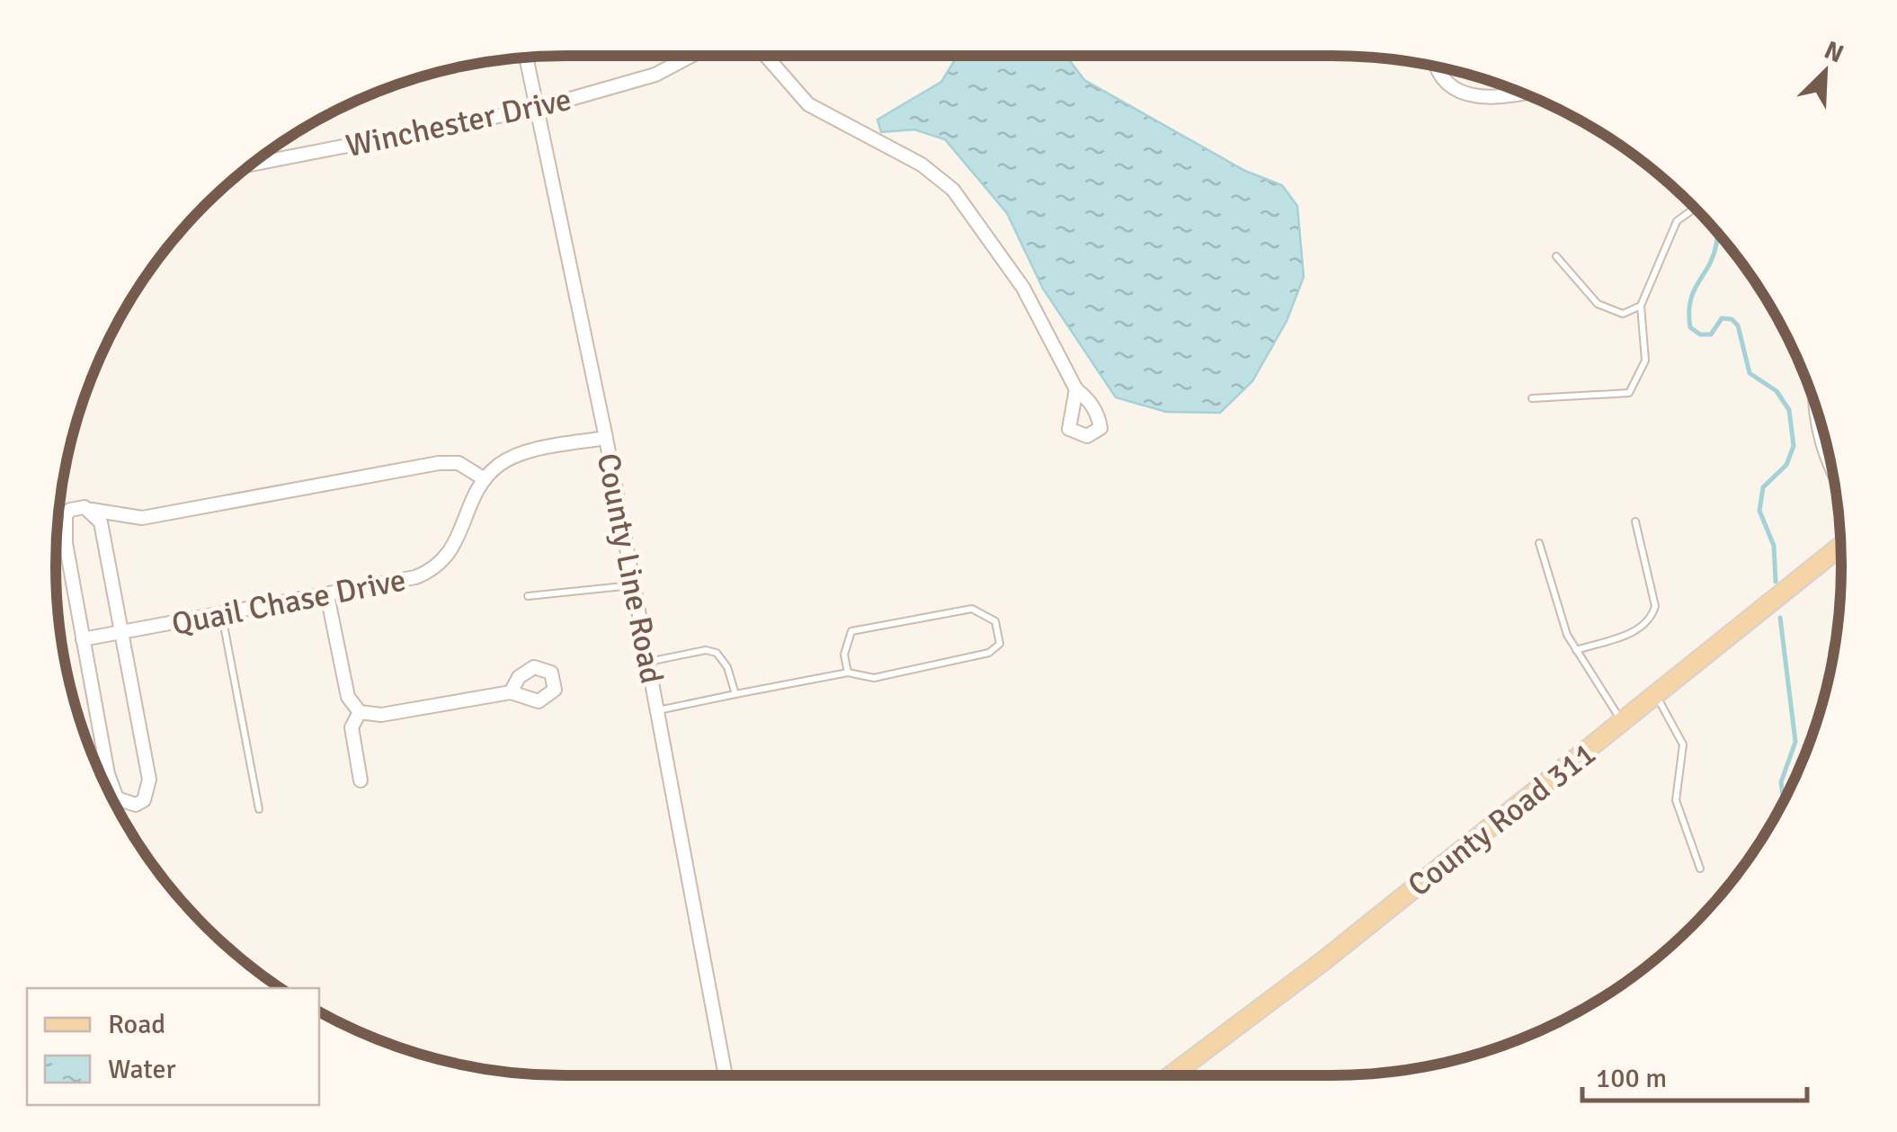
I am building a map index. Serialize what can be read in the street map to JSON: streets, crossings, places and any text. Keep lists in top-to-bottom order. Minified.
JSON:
{"streets":{"main road":["County Road 311"],"street":["Winchester Drive","County Line Road","Quail Chase Drive"]},"crossings":[["Winchester Drive","County Line Road"]],"legend":["Road","Water"],"scale_bar":"100 m","north":"top right"}
